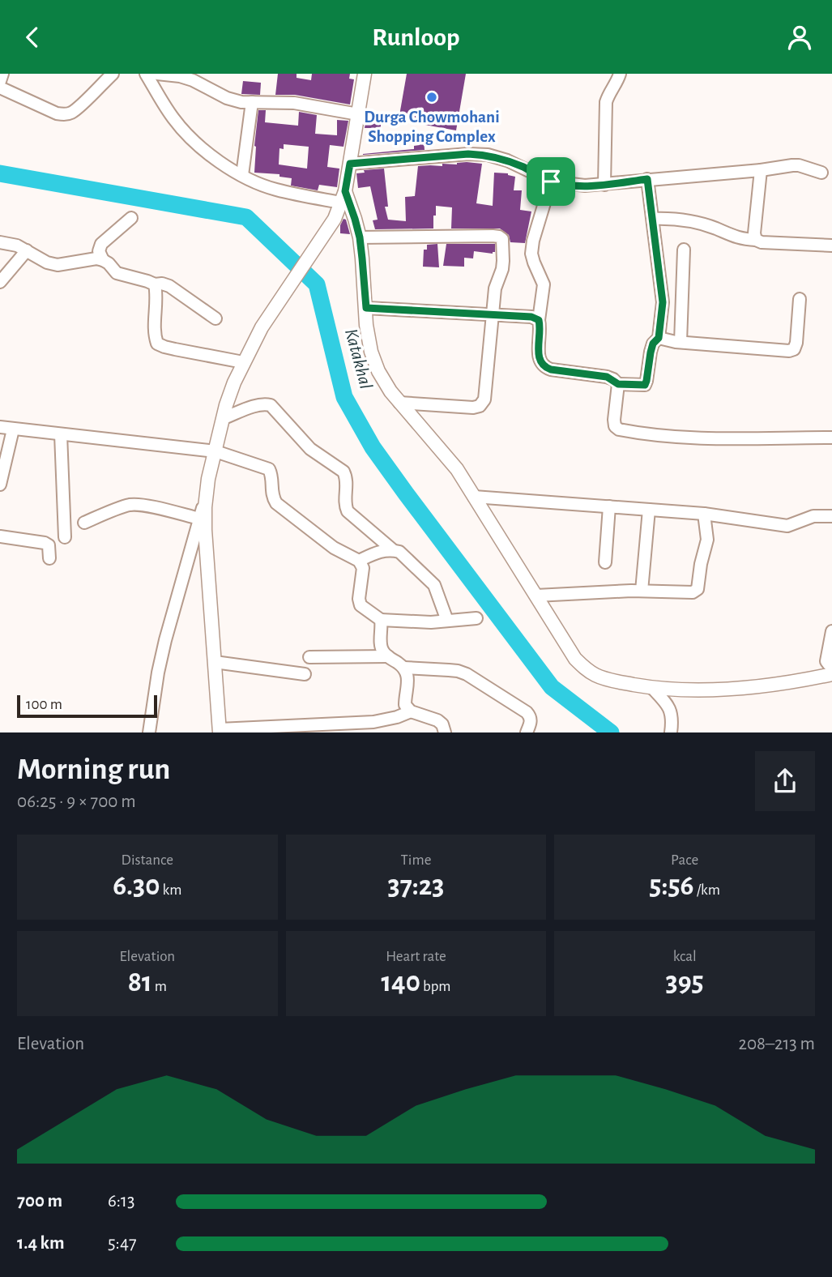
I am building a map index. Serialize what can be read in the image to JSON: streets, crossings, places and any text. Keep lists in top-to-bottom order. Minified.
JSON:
{"water":["Katakhal"],"places":["Durga Chowmohani Shopping Complex"],"scale_bar":"100 m","page":{"header":"Runloop","scale":"100 m","heading":["Morning run","06:25 · 9 × 700 m"],"stats":[["Distance","6.30 km"],["Time","37:23"],["Pace","5:56 /km"],["Elevation","81 m"],["Heart rate","140 bpm"],["kcal","395"]],"chart":["Elevation","208–213 m"],"list":[{"name":"700 m","note":"6:13"},{"name":"1.4 km","note":"5:47"}]}}
